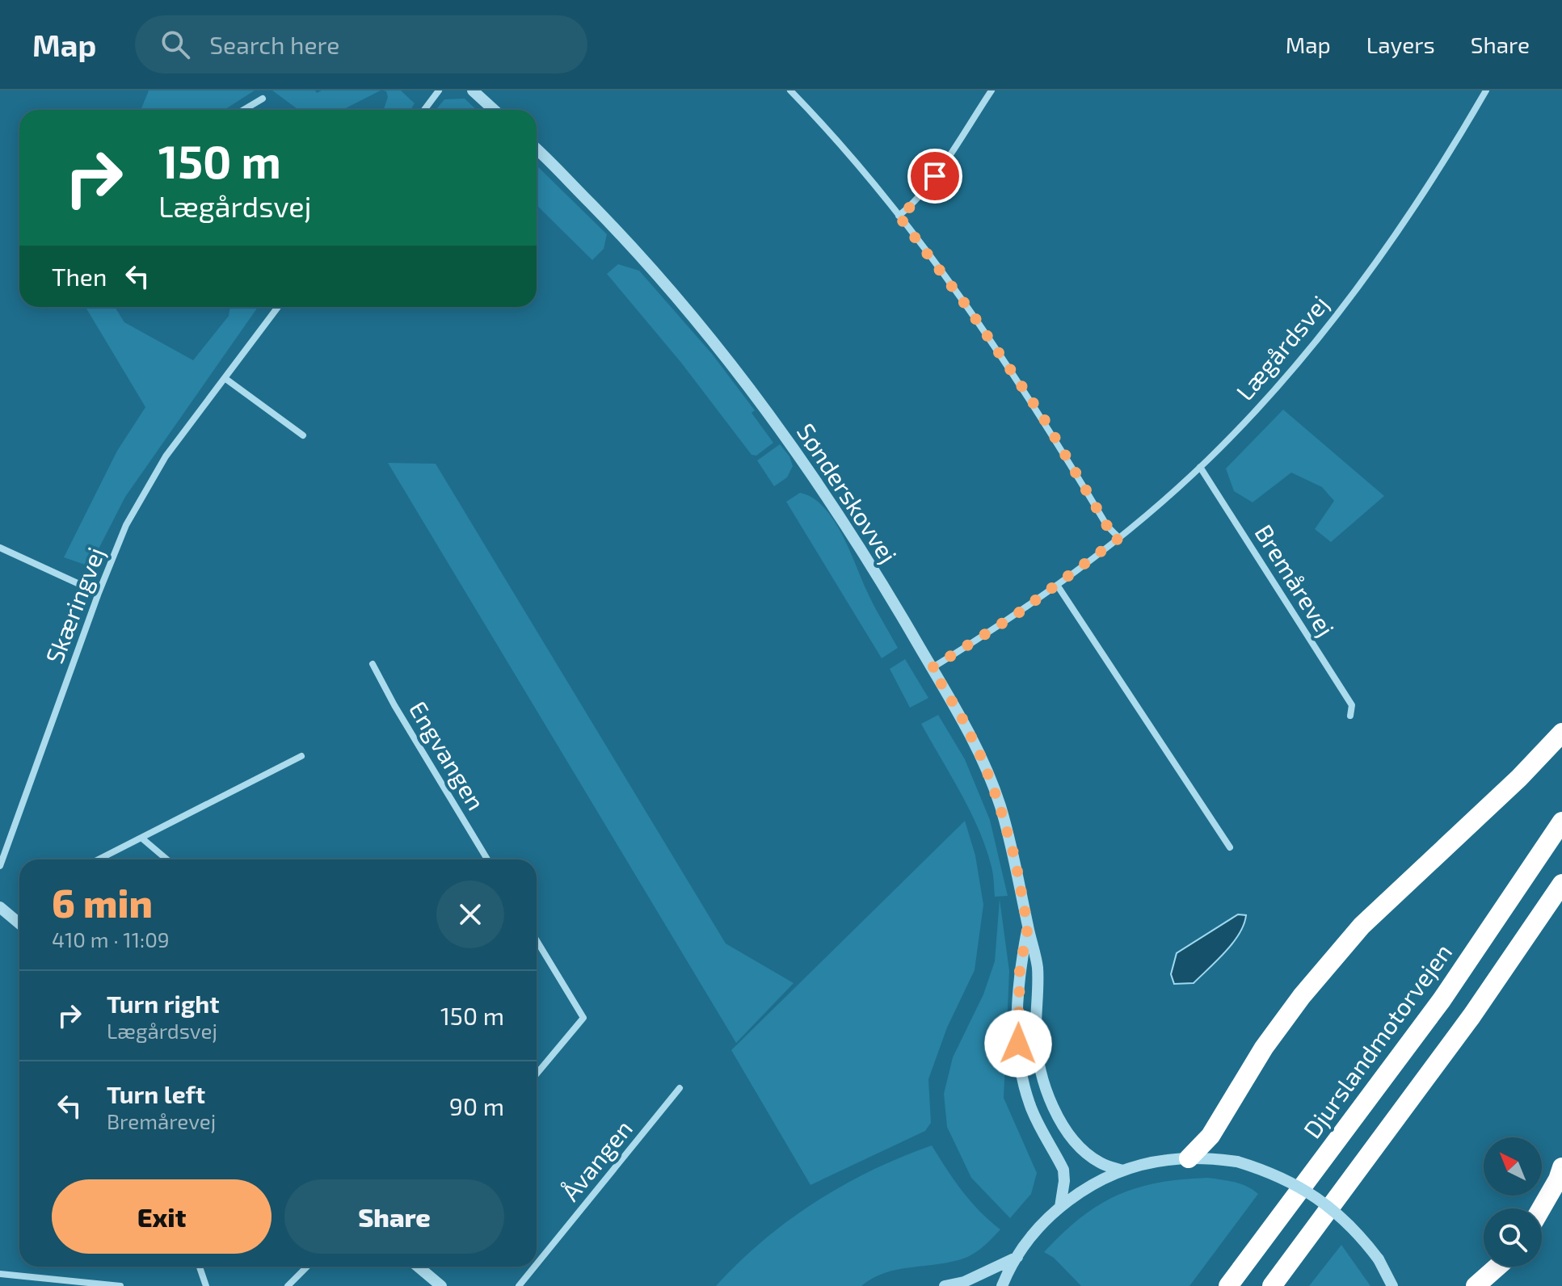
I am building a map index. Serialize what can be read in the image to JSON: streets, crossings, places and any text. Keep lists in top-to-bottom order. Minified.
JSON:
{"streets":{"highway":["Djurslandmotorvejen"],"street":["Lægårdsvej","Sønderskovvej","Bremårevej","Skæringvej","Engvangen","Åvangen"]},"crossings":[["Lægårdsvej","Sønderskovvej"],["Lægårdsvej","Bremårevej"]],"north":"top left","page":{"header":"Map","search":"Search here","nav":["Map","Layers","Share"],"turn":["150 m","Lægårdsvej"],"then":"Then","heading":["6 min","410 m · 11:09"],"list":[{"name":"Turn right","note":"Lægårdsvej","value":"150 m"},{"name":"Turn left","note":"Bremårevej","value":"90 m"}],"buttons":["Exit","Share"]}}
